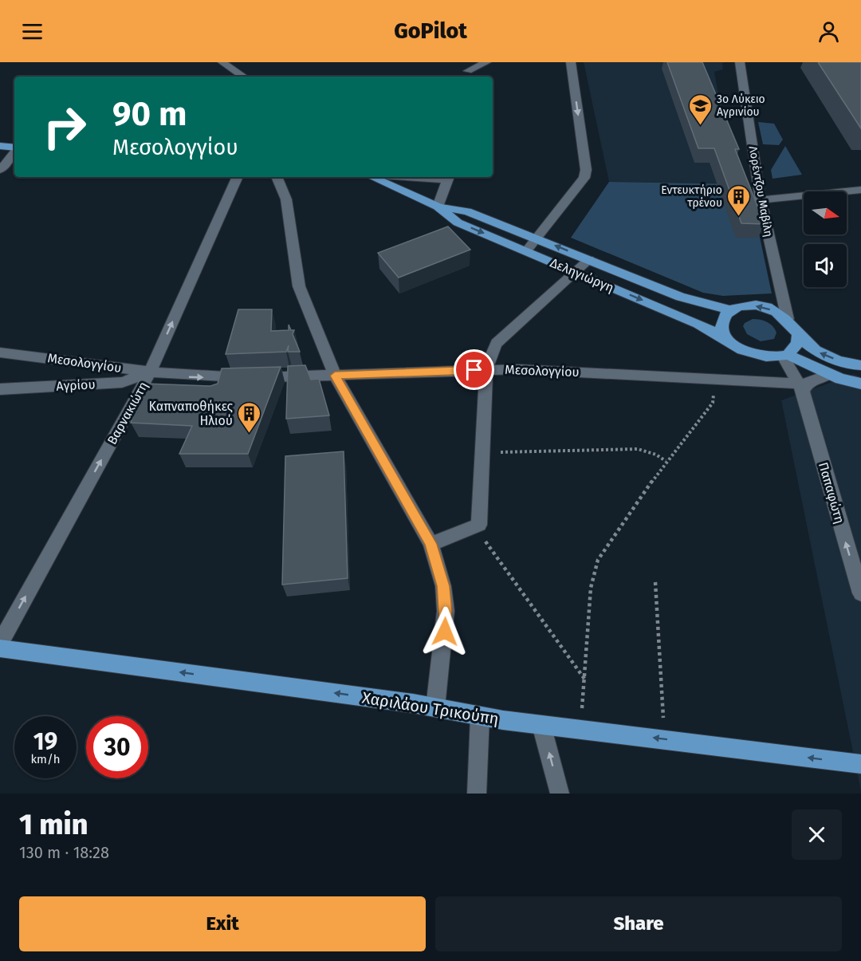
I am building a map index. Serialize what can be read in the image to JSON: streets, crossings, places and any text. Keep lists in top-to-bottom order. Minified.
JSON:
{"streets":{"main road":["Δεληγιώργη","Χαριλάου Τρικούπη"],"street":["Λορέντζου Μαβίλη","Μεσολογγίου","Αγρίου","Βαρνακιώτη","Παπαφώτη"]},"crossings":[["Λορέντζου Μαβίλη","Δεληγιώργη"],["Λορέντζου Μαβίλη","Παπαφώτη"],["Δεληγιώργη","Παπαφώτη"],["Μεσολογγίου","Αγρίου"],["Μεσολογγίου","Βαρνακιώτη"],["Μεσολογγίου","Παπαφώτη"],["Αγρίου","Βαρνακιώτη"]],"one_way":["Βαρνακιώτη","Παπαφώτη","Χαριλάου Τρικούπη"],"places":{"school or university":["3ο Λύκειο Αγρινίου"],"building":["Εντευκτήριο τρένου","Καπναποθήκες Ηλιού"]},"north":"right","page":{"header":"GoPilot","turn":["90 m","Μεσολογγίου"],"speed":"19 km/h","limit":"30","heading":["1 min","130 m · 18:28"],"buttons":["Exit","Share"]}}
